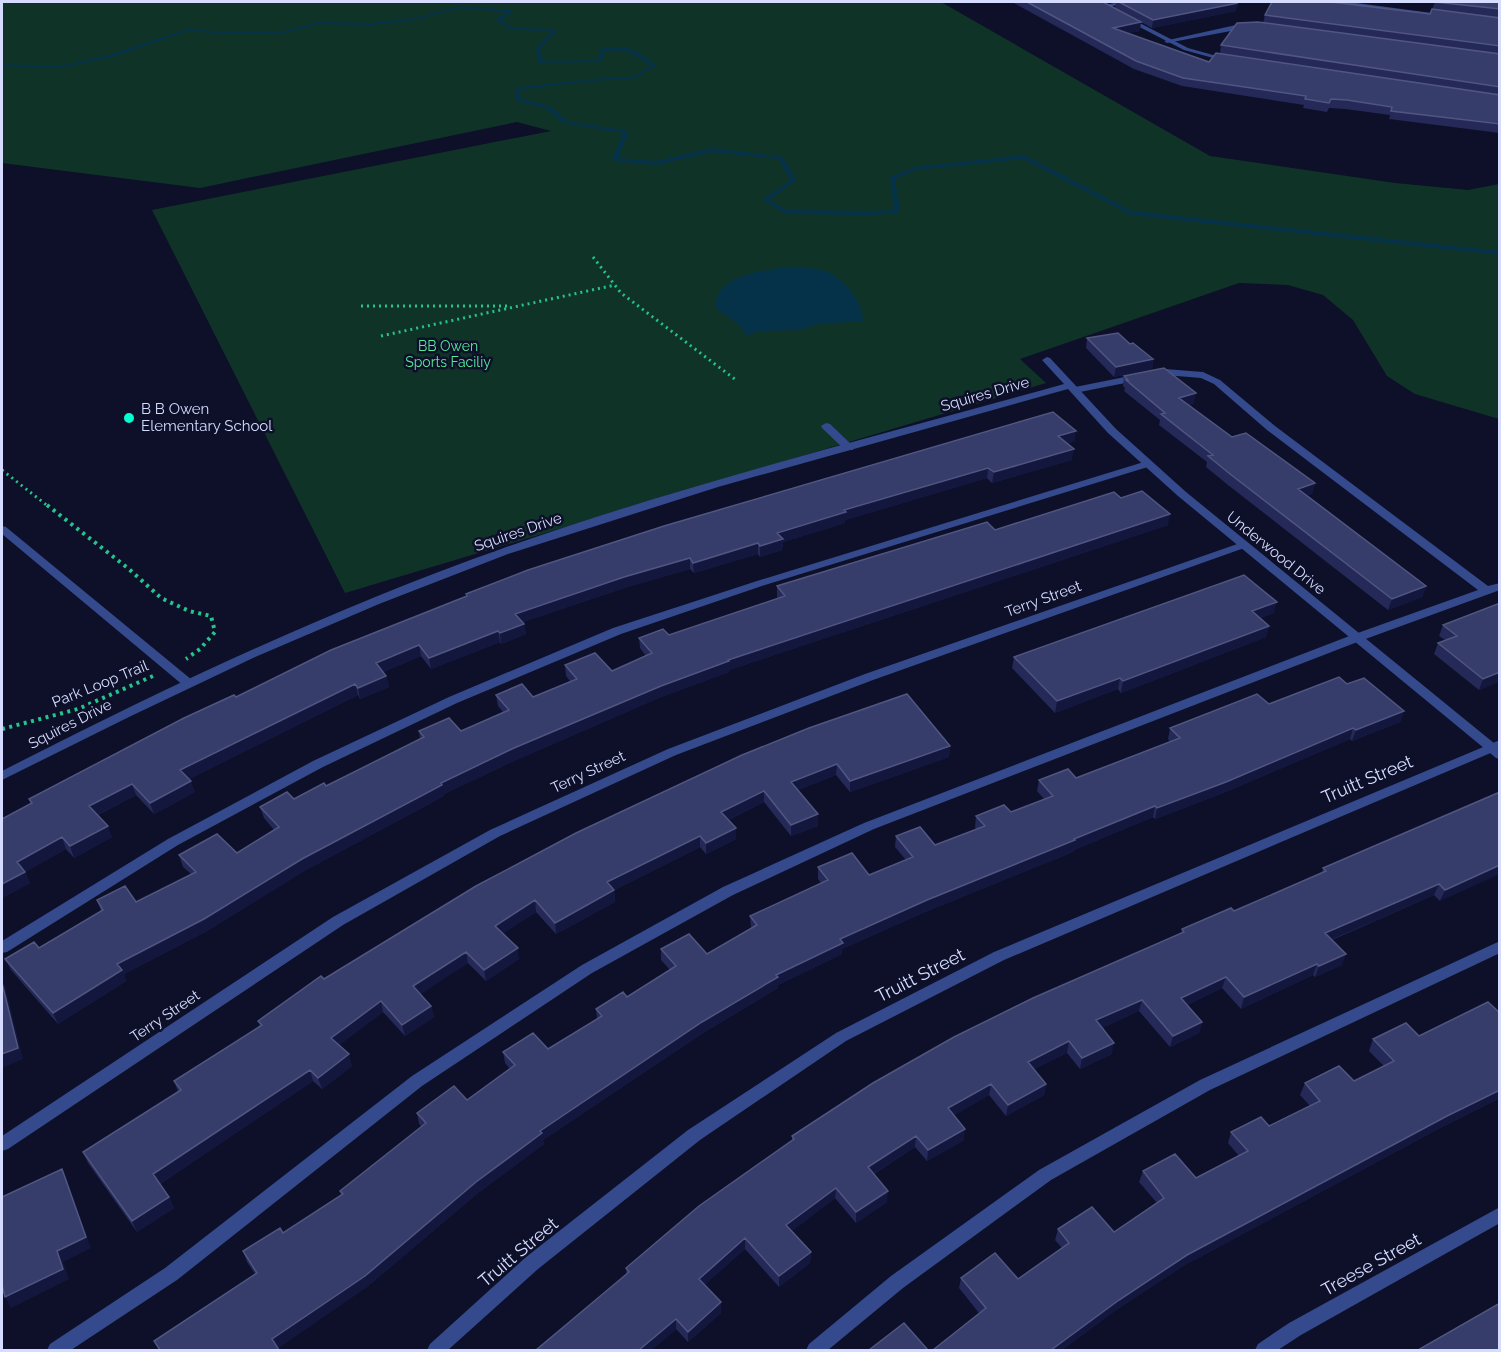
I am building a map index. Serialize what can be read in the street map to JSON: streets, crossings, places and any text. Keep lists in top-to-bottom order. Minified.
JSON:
{"streets":{"street":["Squires Drive","Underwood Drive","Terry Street","Truitt Street","Treese Street"],"path":["Park Loop Trail"]},"crossings":[["Squires Drive","Underwood Drive"],["Underwood Drive","Terry Street"],["Underwood Drive","Truitt Street"]],"parks":["BB Owen Sports Faciliy"],"places":["B B Owen Elementary School"]}
